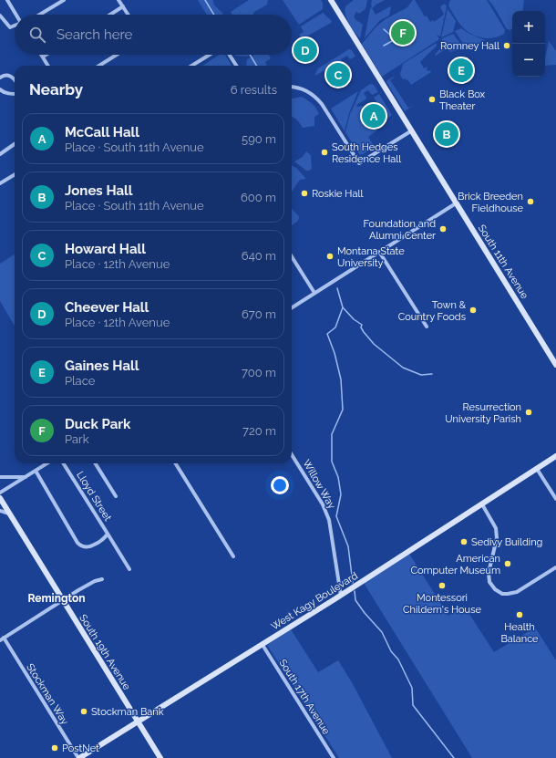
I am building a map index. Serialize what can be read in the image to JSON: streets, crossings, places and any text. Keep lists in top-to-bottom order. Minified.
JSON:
{"streets":{"main road":["South 11th Avenue","West Kagy Boulevard","South 19th Avenue"],"street":["Willow Way","Lloyd Street","Stockman Way","South 17th Avenue"]},"crossings":[["Willow Way","West Kagy Boulevard"],["West Kagy Boulevard","South 19th Avenue"],["West Kagy Boulevard","Stockman Way"],["West Kagy Boulevard","South 17th Avenue"]],"districts":["Remington"],"places":["Romney Hall","Black Box Theater","South Hedges Residence Hall","Roskie Hall","Brick Breeden Fieldhouse","Foundation and Alumni Center","Montana State University","Town & Country Foods","Resurrection University Parish","Sedivy Building","American Computer Museum","Montessori Childern's House","Health Balance","Stockman Bank","PostNet"],"page":{"map_buttons":["+","−"],"search":"Search here","pins":["F","D","E","C","A","B"],"heading":["Nearby","6 results"],"list":[{"mark":"A","name":"McCall Hall","note":"Place · South 11th Avenue","value":"590 m"},{"mark":"B","name":"Jones Hall","note":"Place · South 11th Avenue","value":"600 m"},{"mark":"C","name":"Howard Hall","note":"Place · 12th Avenue","value":"640 m"},{"mark":"D","name":"Cheever Hall","note":"Place · 12th Avenue","value":"670 m"},{"mark":"E","name":"Gaines Hall","note":"Place","value":"700 m"},{"mark":"F","name":"Duck Park","note":"Park","value":"720 m"}]}}
